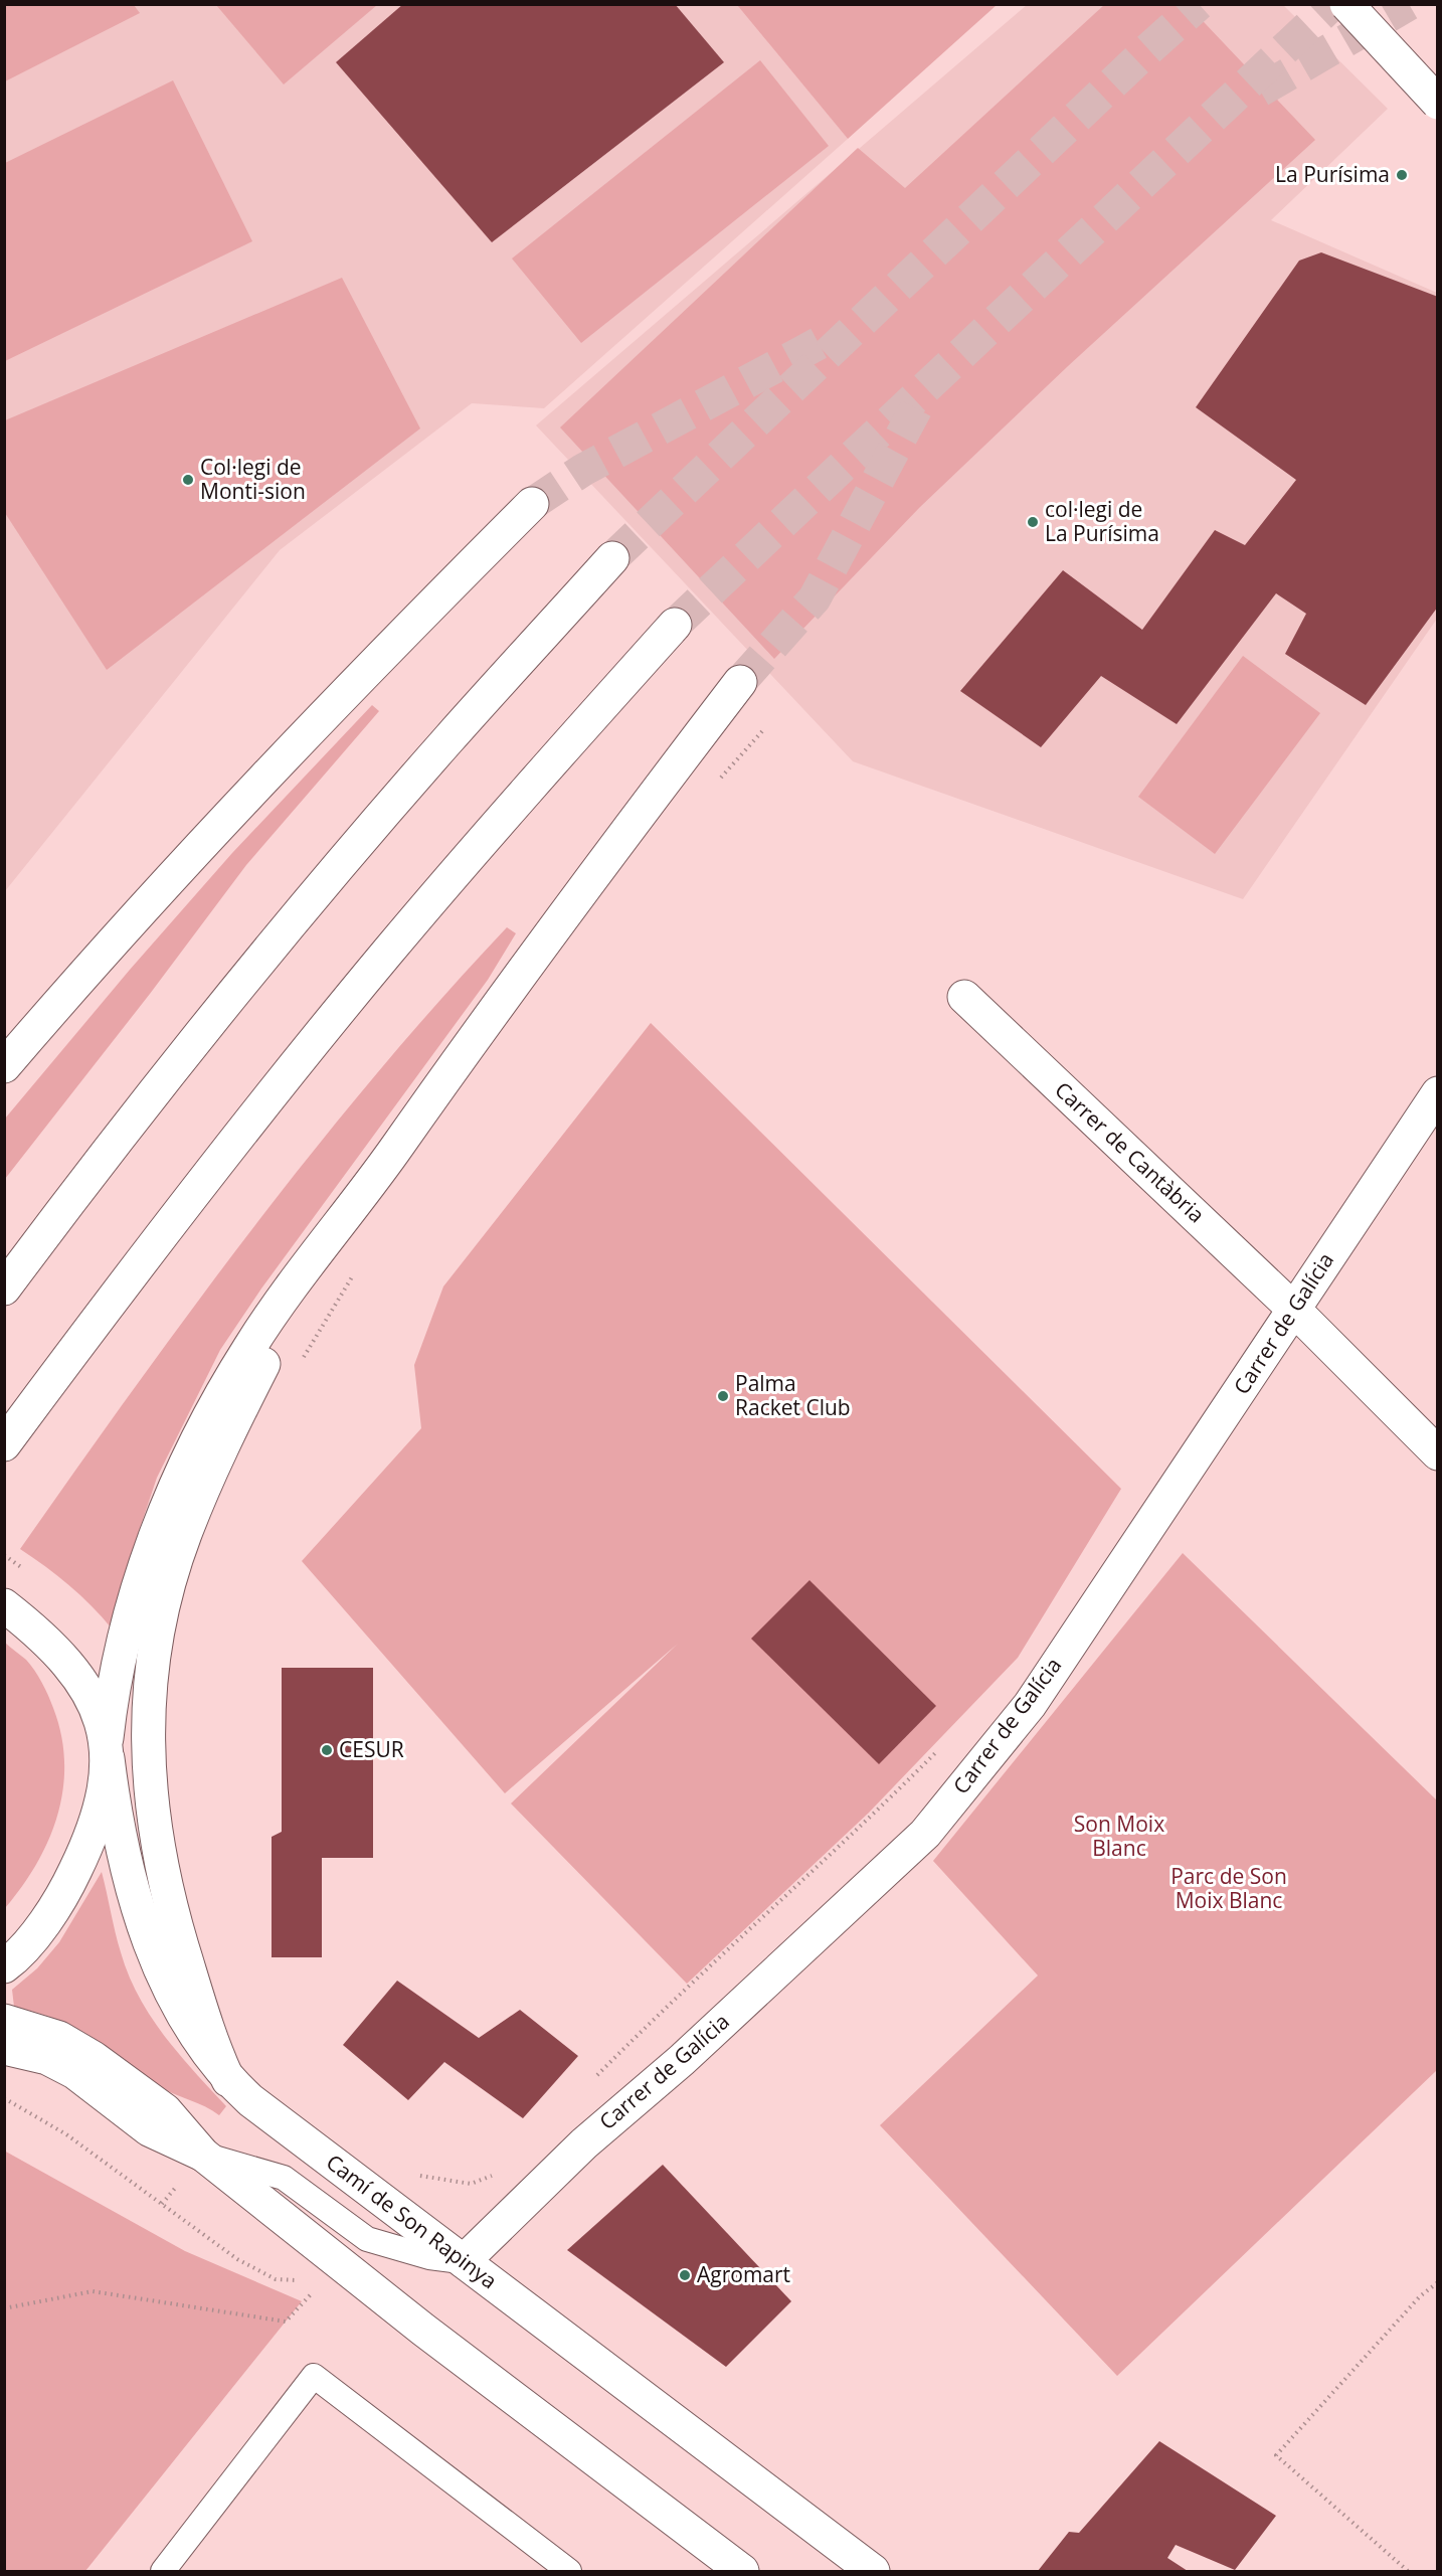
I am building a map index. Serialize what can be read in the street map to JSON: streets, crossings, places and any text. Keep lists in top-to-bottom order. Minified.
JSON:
{"streets":{"main road":["Carrer de Cantàbria","Carrer de Galícia","Camí de Son Rapinya"]},"crossings":[["Carrer de Cantàbria","Carrer de Galícia"],["Carrer de Galícia","Camí de Son Rapinya"]],"parks":["Son Moix Blanc","Parc de Son Moix Blanc"],"places":["La Purísima","Col·legi de Monti-sion","col·legi de La Purísima","Palma Racket Club","CESUR","Agromart"]}
